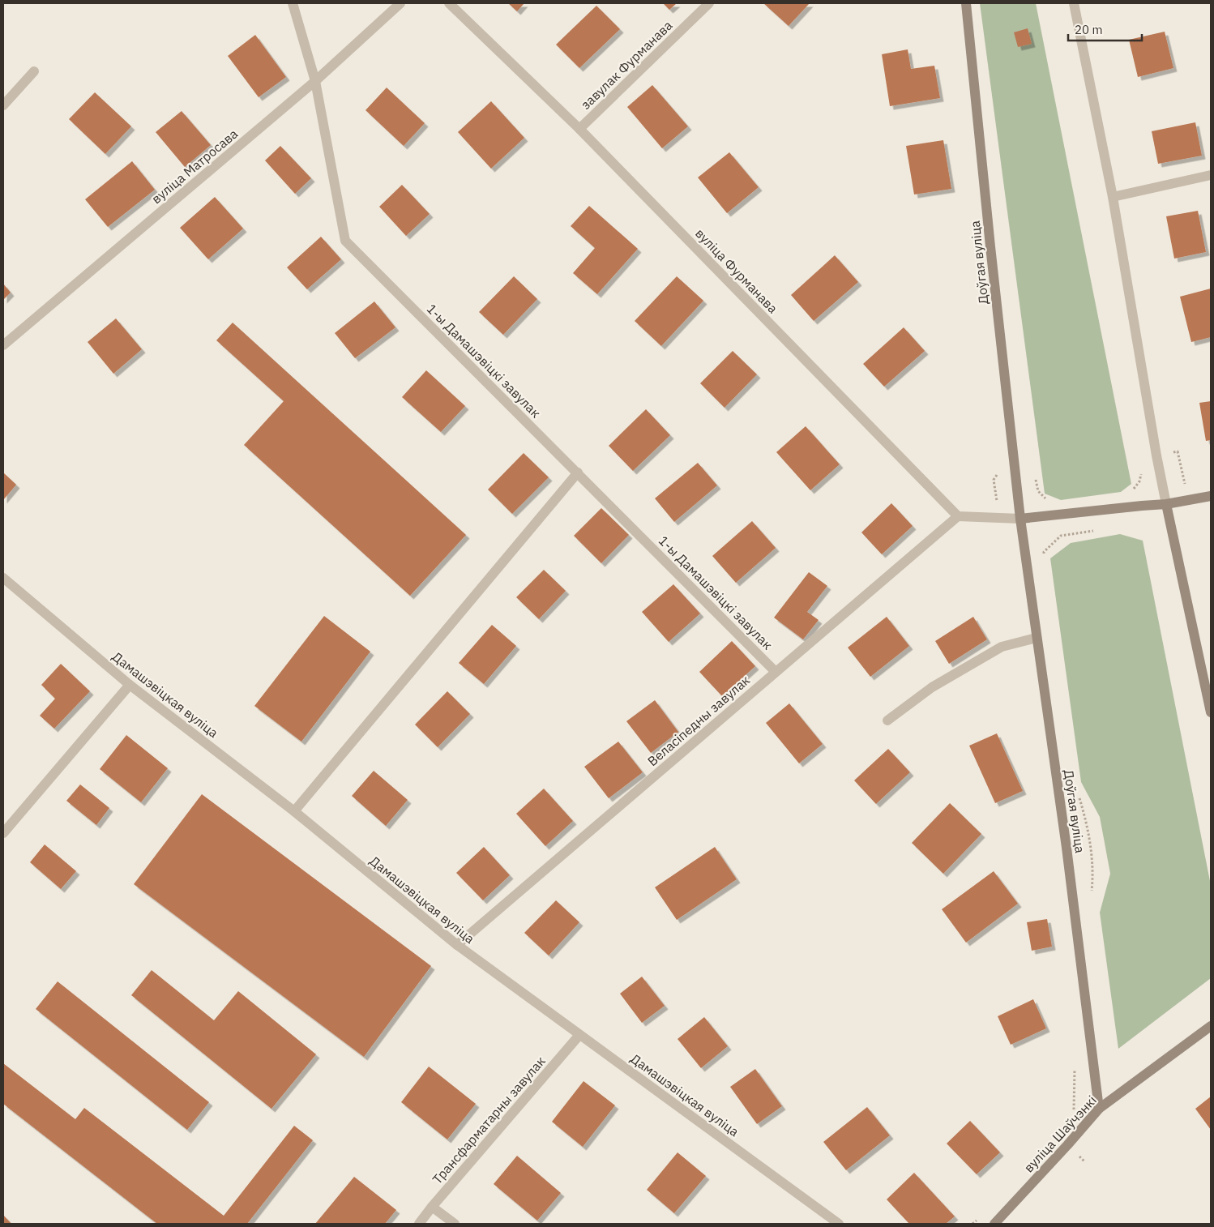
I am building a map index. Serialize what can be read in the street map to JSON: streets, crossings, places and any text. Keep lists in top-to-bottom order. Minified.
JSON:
{"streets":{"main road":["Доўгая вуліца","вуліца Шаўчэнкі"],"street":["завулак Фурманава","вуліца Матросава","вуліца Фурманава","1-ы Дамашэвіцкі завулак","Дамашэвіцкая вуліца","Веласіпедны завулак","Трансфарматарны завулак"]},"crossings":[["завулак Фурманава","вуліца Фурманава"],["вуліца Матросава","1-ы Дамашэвіцкі завулак"],["Доўгая вуліца","вуліца Шаўчэнкі"],["вуліца Фурманава","Веласіпедны завулак"],["1-ы Дамашэвіцкі завулак","Веласіпедны завулак"],["Дамашэвіцкая вуліца","Веласіпедны завулак"],["Дамашэвіцкая вуліца","Трансфарматарны завулак"]],"scale_bar":"20 m"}
